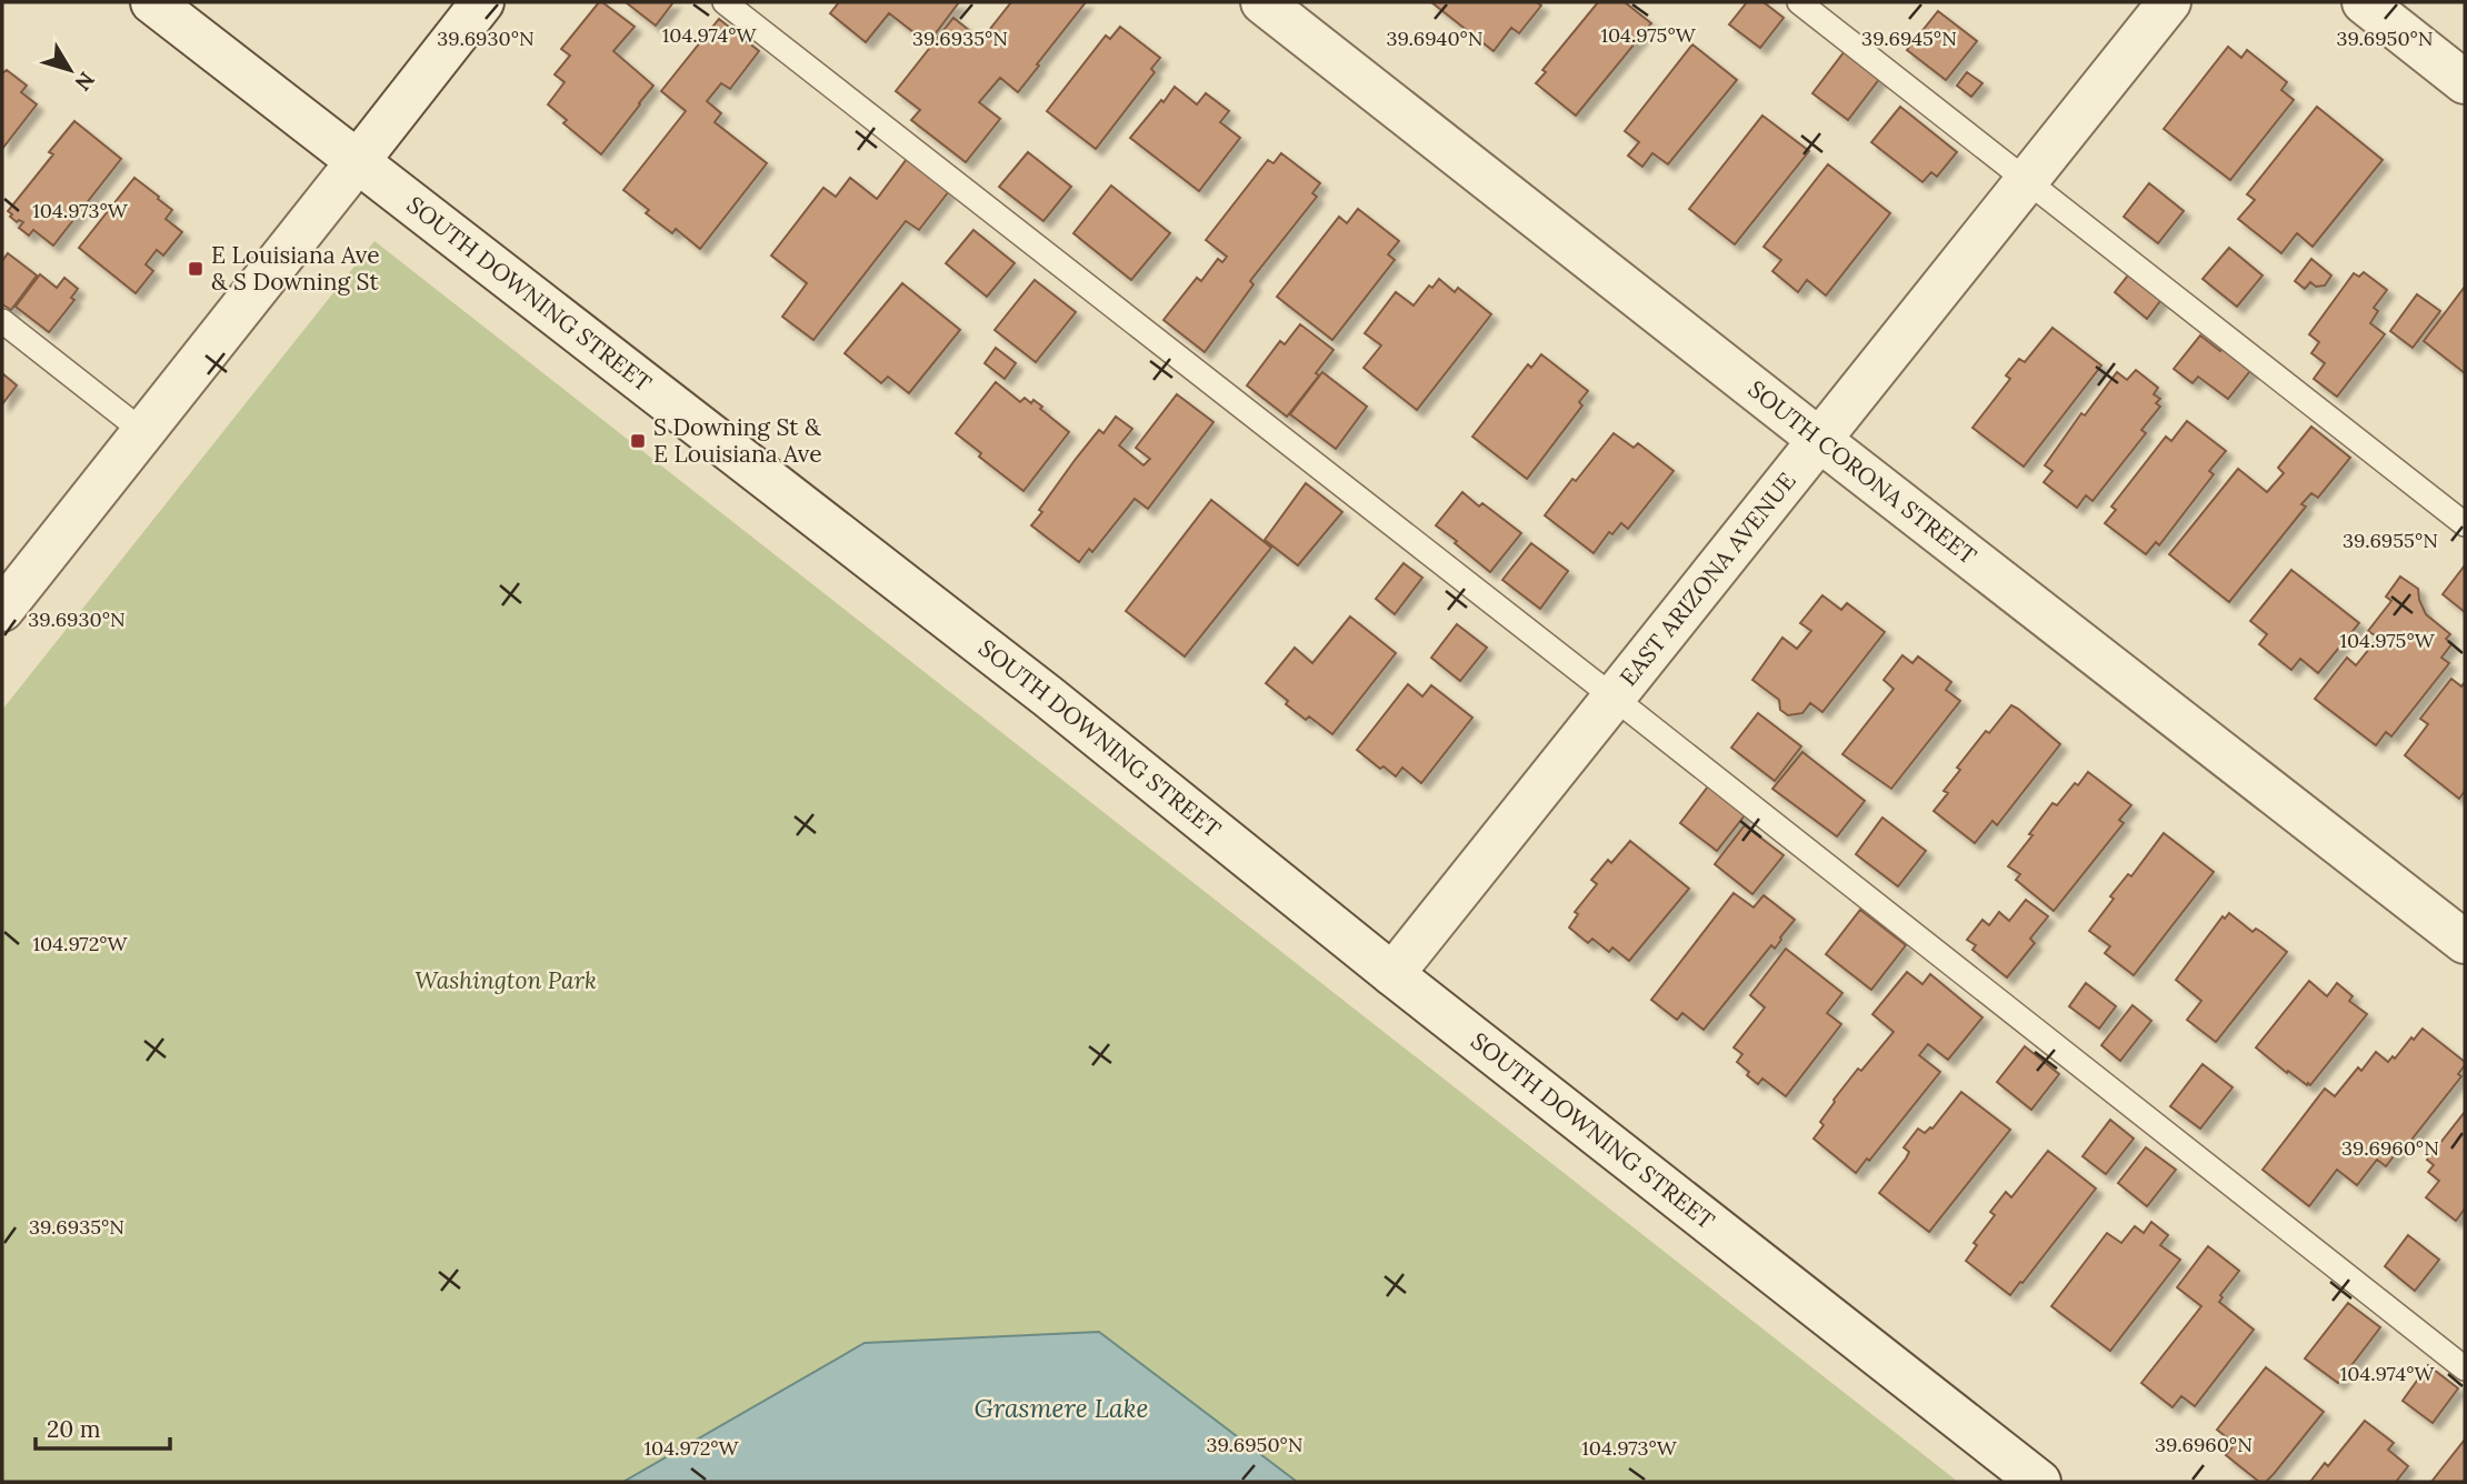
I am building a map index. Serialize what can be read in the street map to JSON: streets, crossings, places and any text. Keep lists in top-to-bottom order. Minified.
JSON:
{"streets":{"street":["SOUTH DOWNING STREET","SOUTH CORONA STREET","EAST ARIZONA AVENUE"]},"crossings":[["SOUTH DOWNING STREET","EAST ARIZONA AVENUE"],["SOUTH CORONA STREET","EAST ARIZONA AVENUE"]],"water":["Grasmere Lake"],"parks":["Washington Park"],"places":{"transit":["E Louisiana Ave & S Downing St","S Downing St & E Louisiana Ave"]},"scale_bar":"20 m","north":"bottom right","coordinates":["104.974°W","104.975°W","39.6930°N","39.6935°N","39.6940°N","39.6945°N","39.6950°N","104.973°W","39.6955°N","104.972°W","39.6960°N"]}
